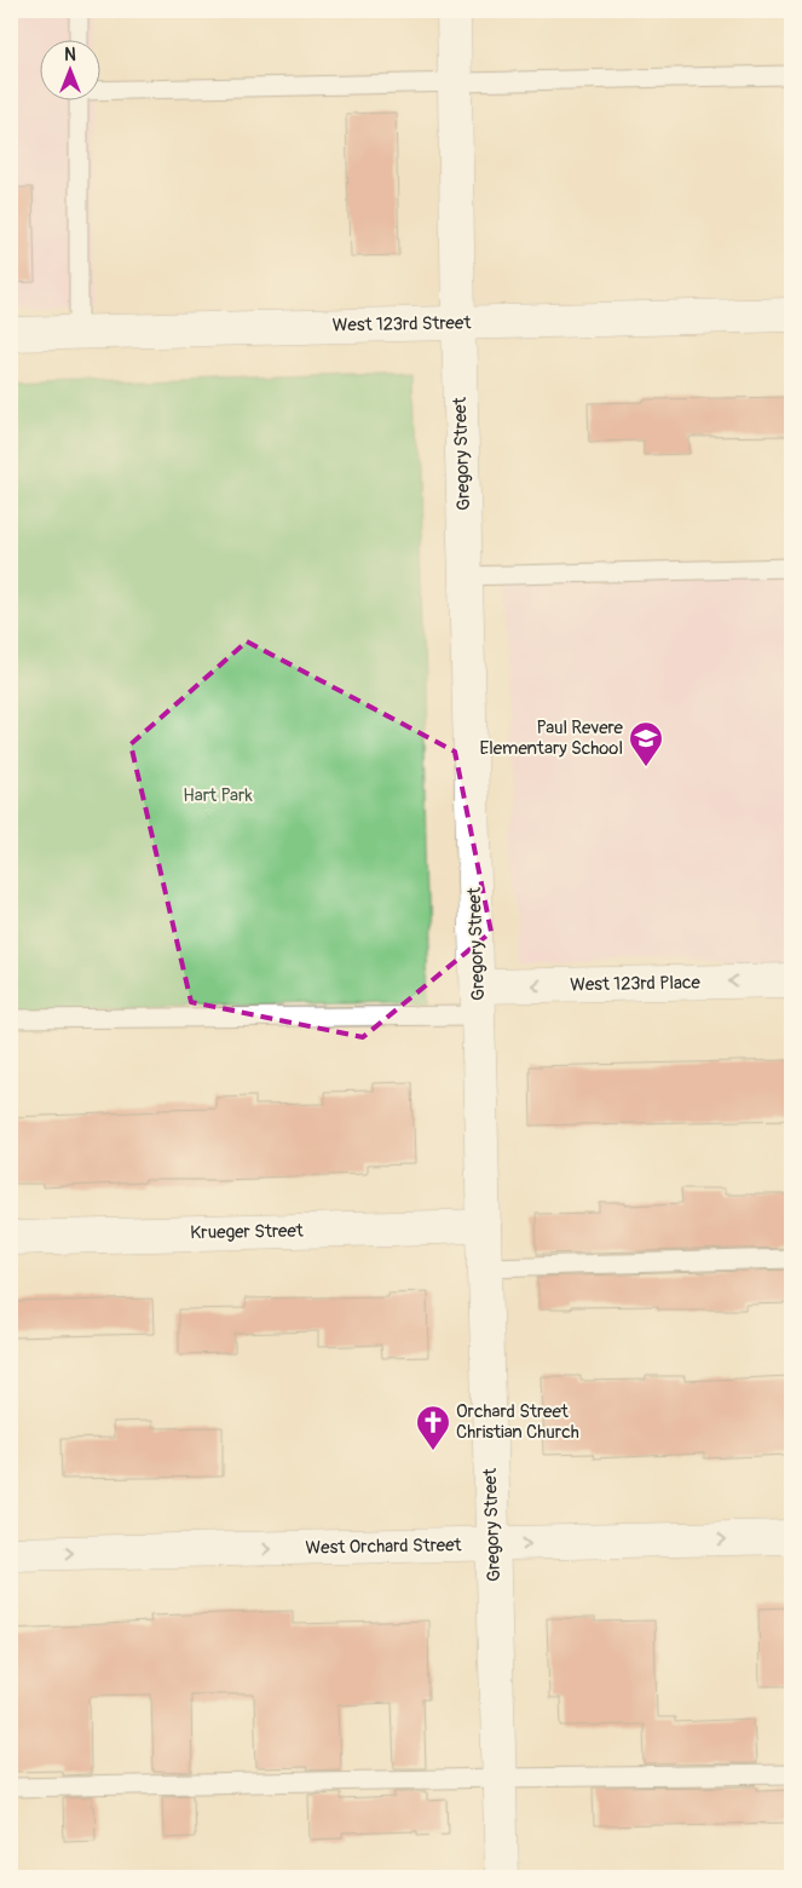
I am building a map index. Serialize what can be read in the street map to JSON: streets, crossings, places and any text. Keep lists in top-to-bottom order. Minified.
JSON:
{"streets":{"street":["West 123rd Street","Gregory Street","West 123rd Place","Krueger Street","West Orchard Street"]},"crossings":[["West 123rd Street","Gregory Street"],["Gregory Street","West 123rd Place"],["Gregory Street","Krueger Street"],["Gregory Street","West Orchard Street"]],"one_way":["West 123rd Place","West Orchard Street"],"parks":["Hart Park"],"places":{"school or university":["Paul Revere Elementary School"],"church":["Orchard Street Christian Church"]},"north":"top"}
